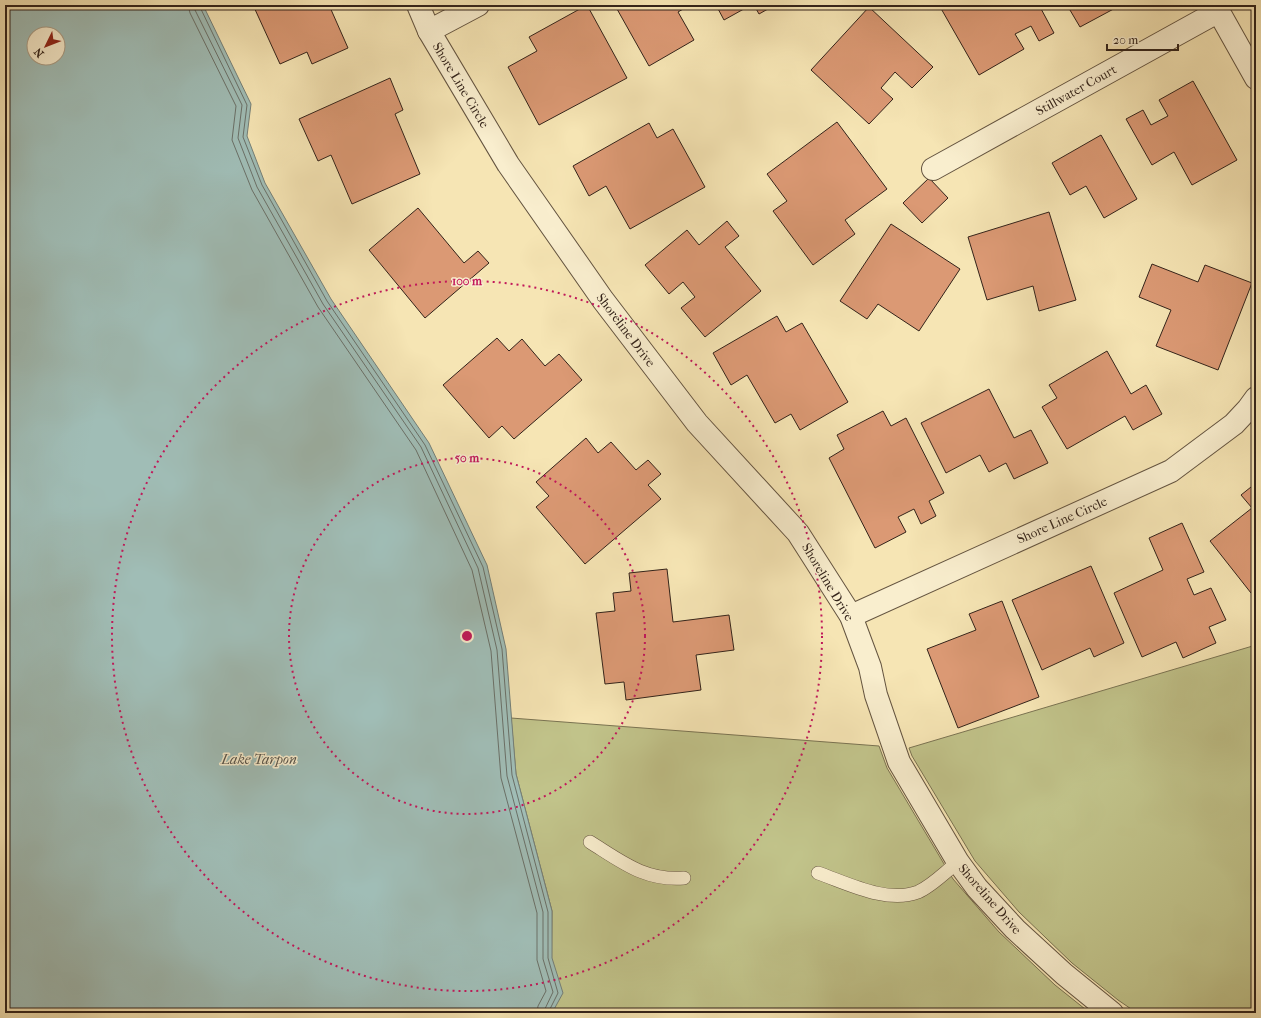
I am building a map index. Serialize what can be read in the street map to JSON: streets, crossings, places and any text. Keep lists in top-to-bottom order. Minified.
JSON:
{"streets":{"street":["Shore Line Circle","Stillwater Court","Shoreline Drive"]},"crossings":[["Shore Line Circle","Shoreline Drive"]],"water":["Lake Tarpon"],"scale_bar":"20 m","north":"bottom left","rings":["100 m","50 m"]}
